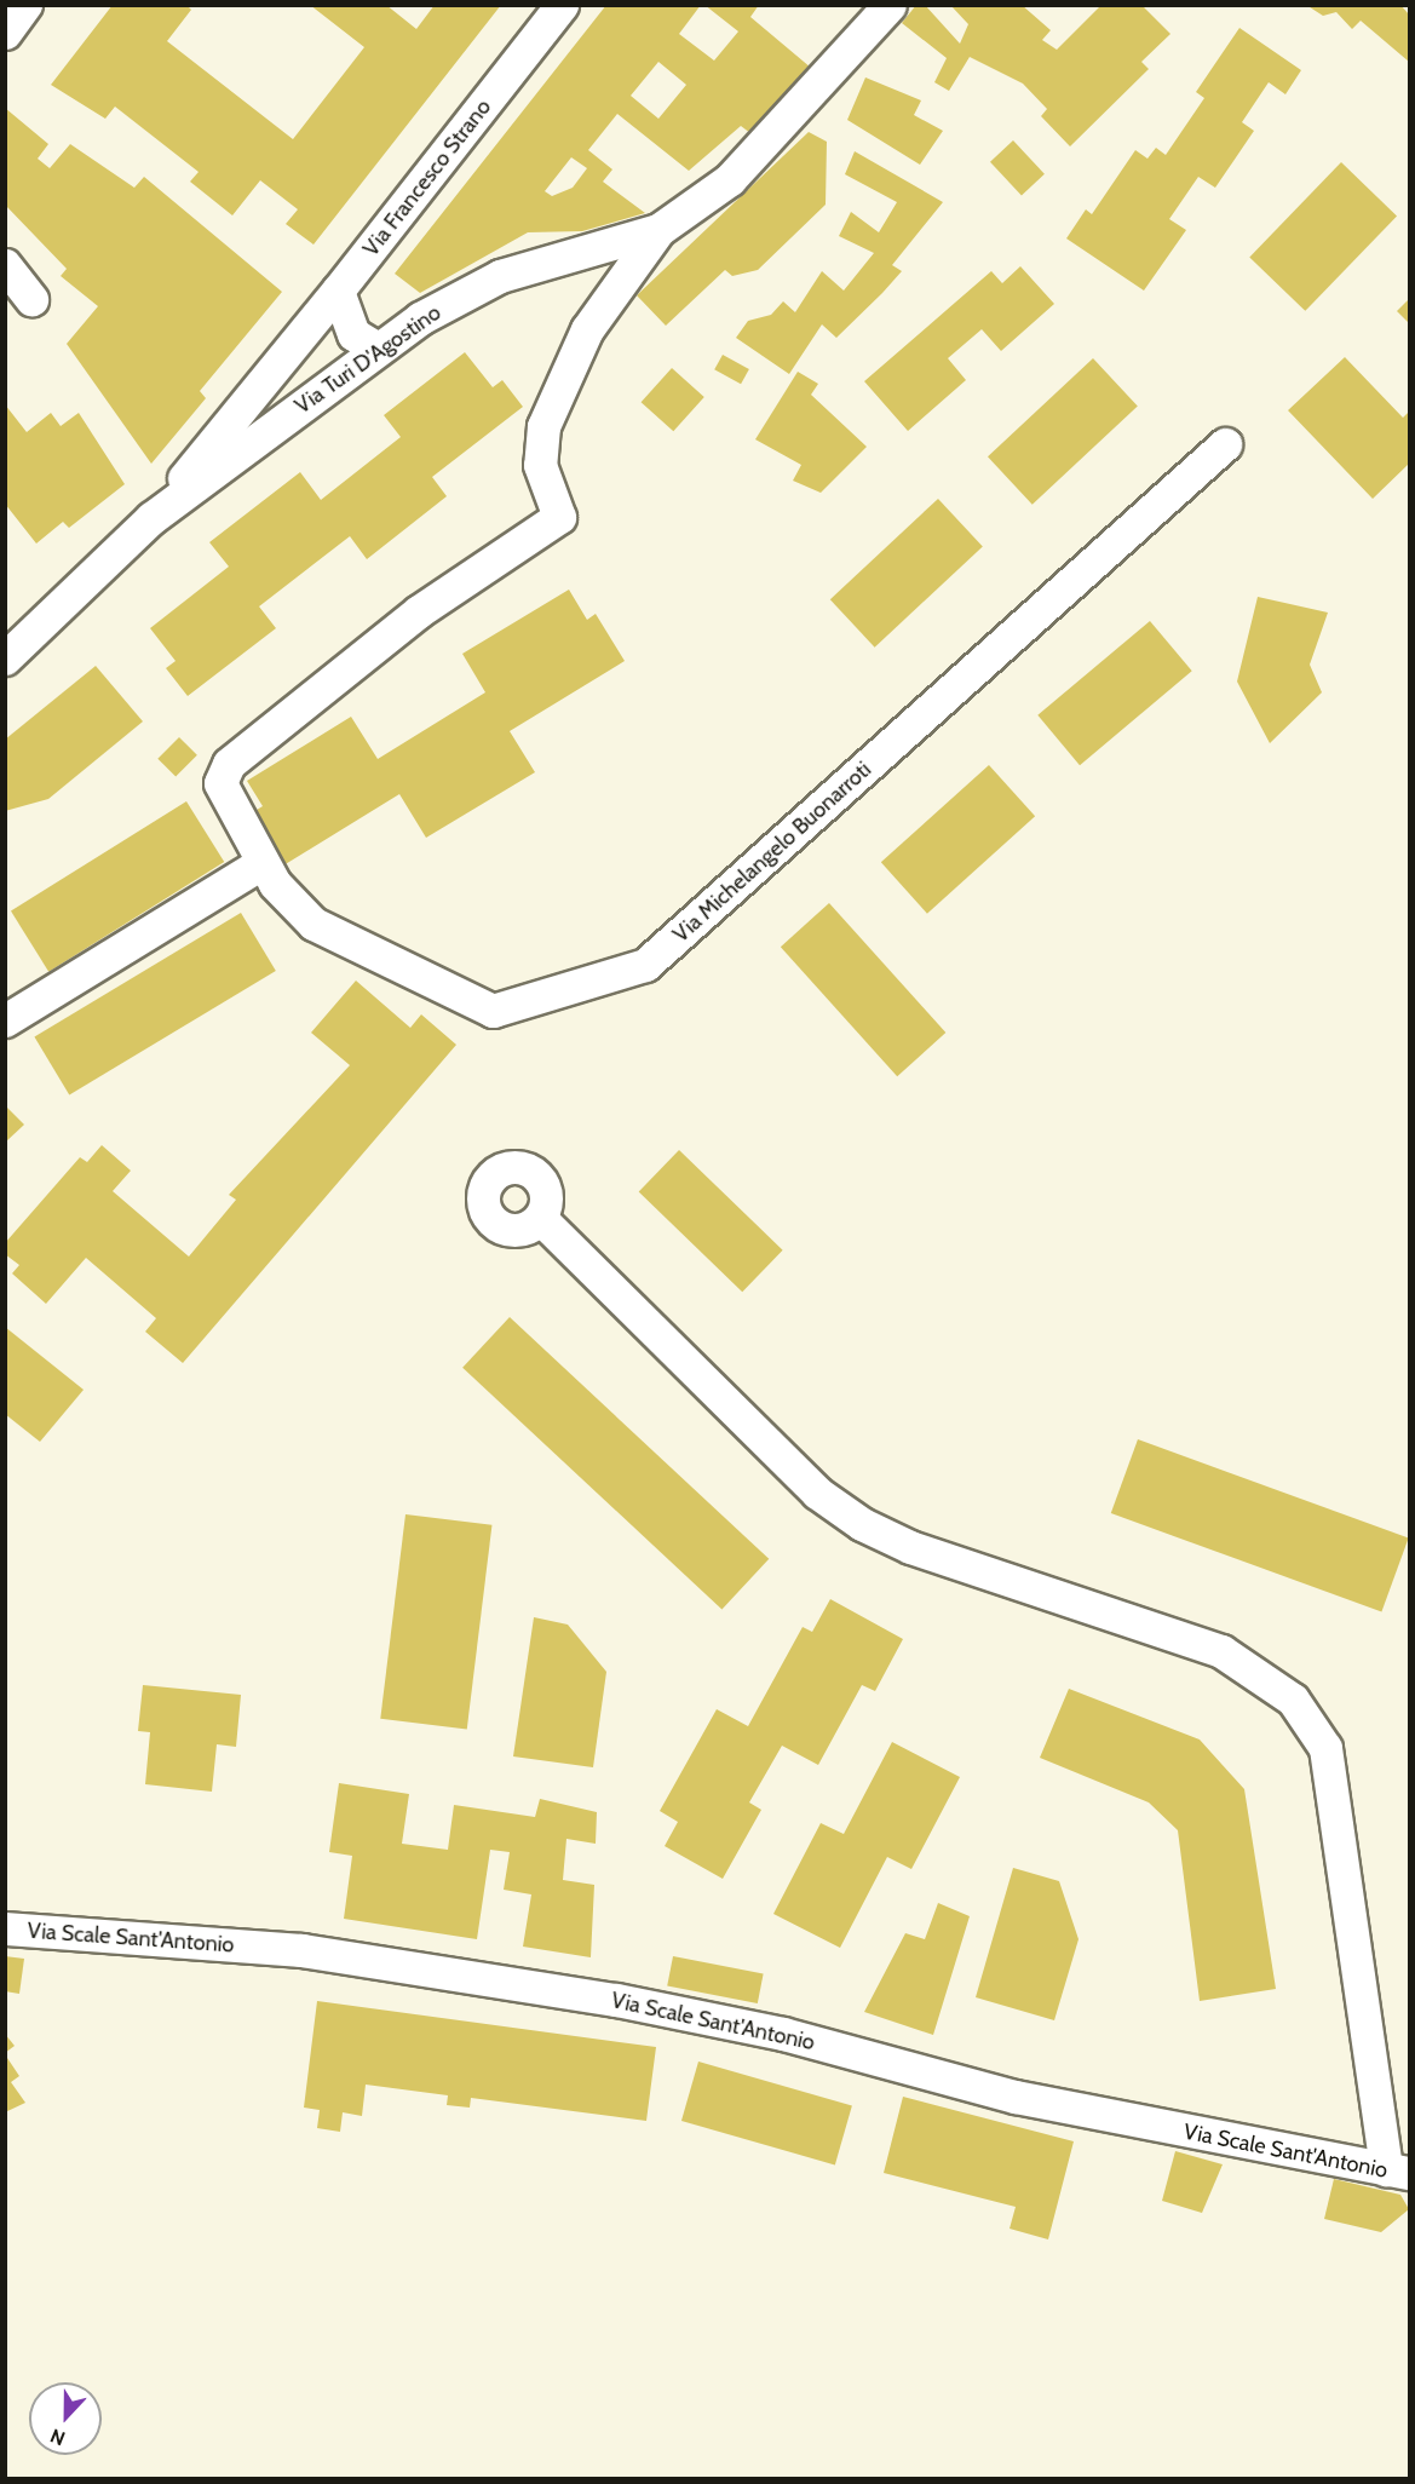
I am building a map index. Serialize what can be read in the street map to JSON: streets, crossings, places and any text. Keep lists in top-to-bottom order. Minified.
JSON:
{"streets":{"street":["Via Francesco Strano","Via Turi D'Agostino","Via Michelangelo Buonarroti","Via Scale Sant'Antonio"]},"crossings":[["Via Francesco Strano","Via Turi D'Agostino"],["Via Turi D'Agostino","Via Michelangelo Buonarroti"]],"north":"bottom"}
